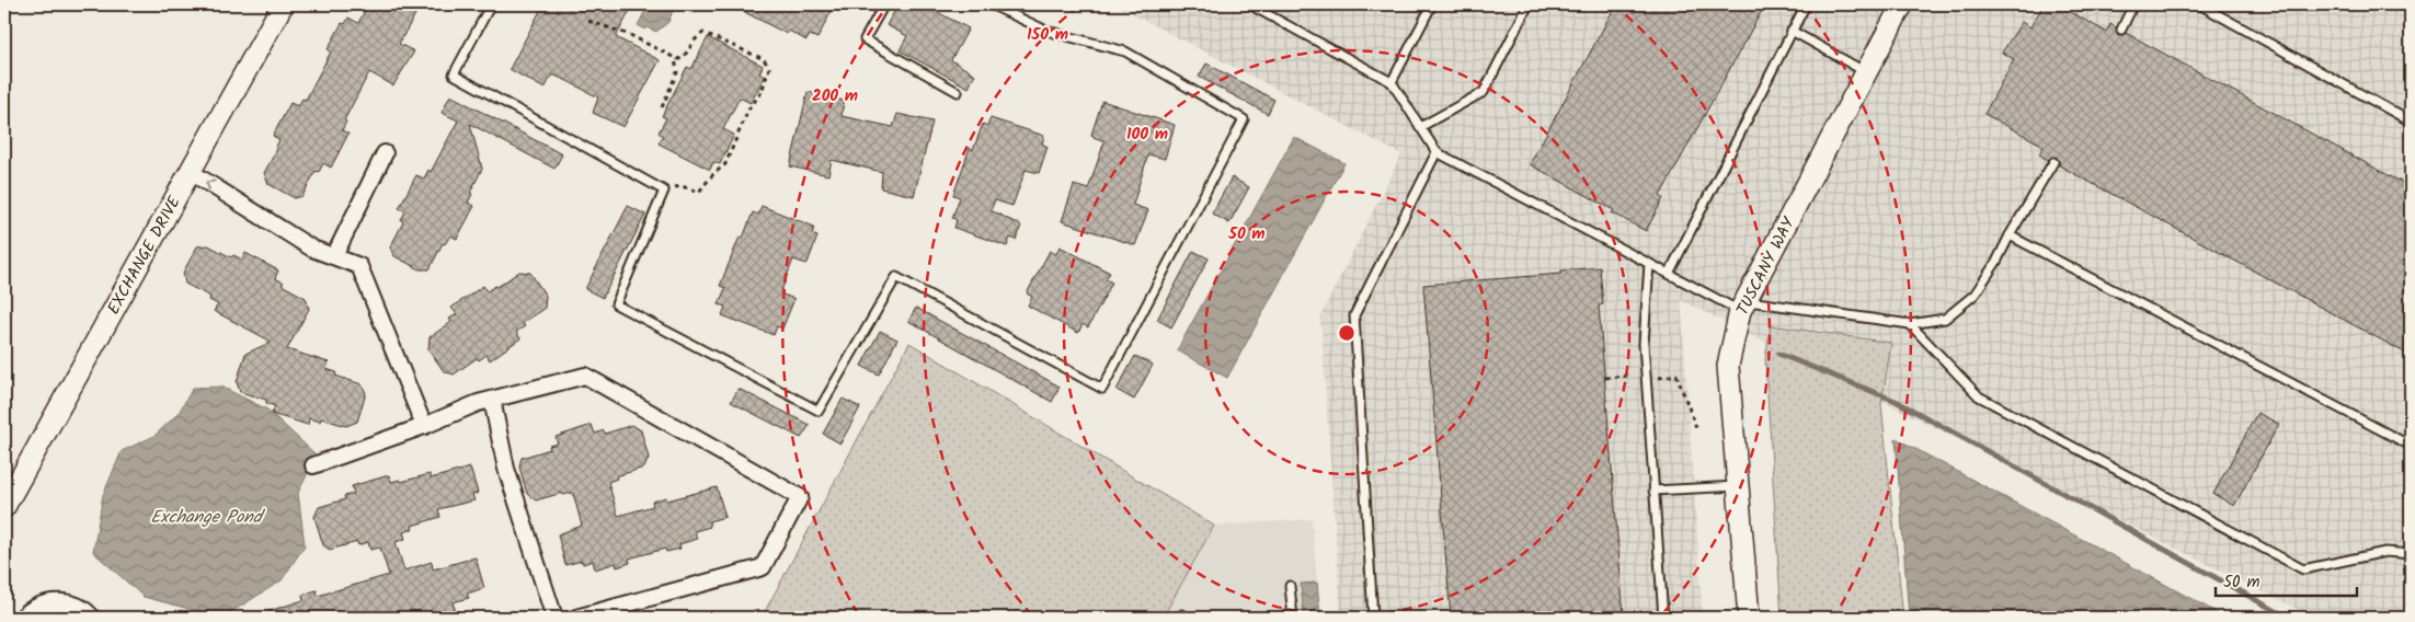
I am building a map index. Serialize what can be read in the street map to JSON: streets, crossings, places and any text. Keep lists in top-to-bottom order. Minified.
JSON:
{"streets":{"street":["EXCHANGE DRIVE","TUSCANY WAY"]},"water":["Exchange Pond"],"scale_bar":"50 m","rings":["150 m","200 m","100 m","50 m"]}
